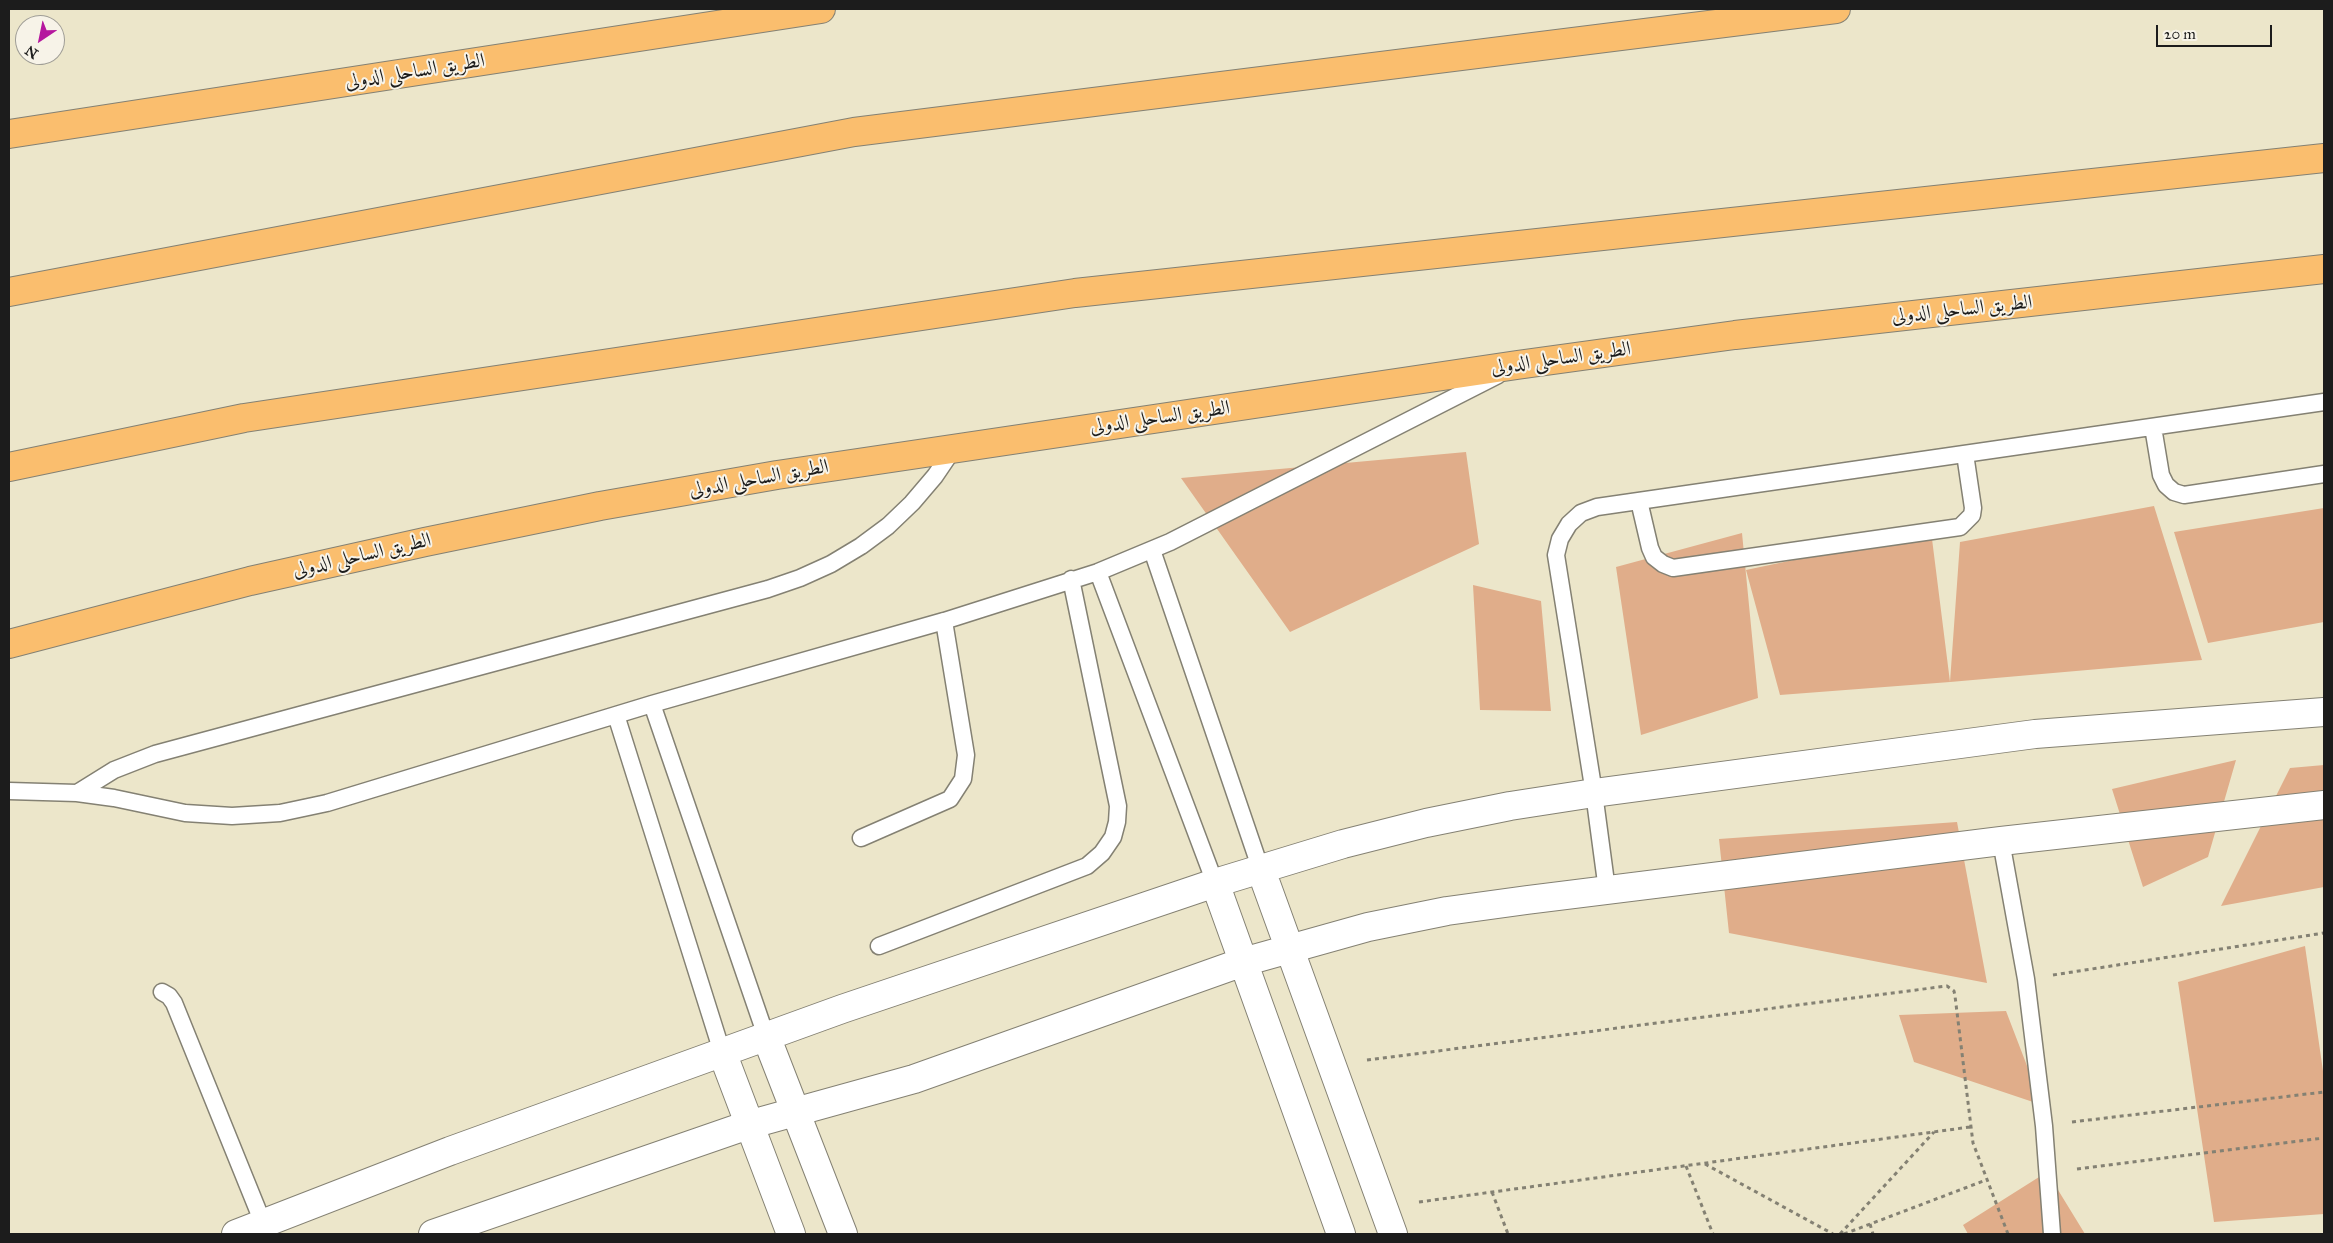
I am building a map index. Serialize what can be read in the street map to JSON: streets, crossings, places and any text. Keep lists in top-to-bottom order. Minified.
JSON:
{"streets":{"highway":["الطريق الساحلى الدولى"]},"scale_bar":"20 m","north":"bottom left"}
